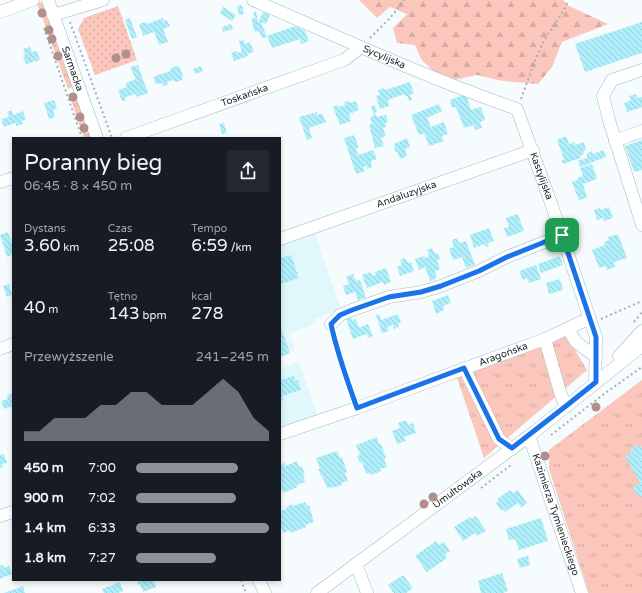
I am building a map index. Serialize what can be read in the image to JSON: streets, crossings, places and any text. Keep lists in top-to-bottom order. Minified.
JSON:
{"streets":{"street":["Sycylijska","Sarmacka","Toskańska","Kastylijska","Andaluzyjska","Aragońska","Umultowska","Kazimierza Tymienieckiego"]},"crossings":[["Sycylijska","Toskańska"],["Sycylijska","Kastylijska"],["Kastylijska","Andaluzyjska"],["Kastylijska","Aragońska"],["Kastylijska","Umultowska"],["Umultowska","Kazimierza Tymienieckiego"]],"page":{"heading":["Poranny bieg","06:45 · 8 × 450 m"],"stats":[["Dystans","3.60 km"],["Czas","25:08"],["Tempo","6:59 /km"],["40 m"],["Tętno","143 bpm"],["kcal","278"]],"chart":["Przewyższenie","241–245 m"],"list":[{"name":"450 m","note":"7:00"},{"name":"900 m","note":"7:02"},{"name":"1.4 km","note":"6:33"},{"name":"1.8 km","note":"7:27"}]}}
